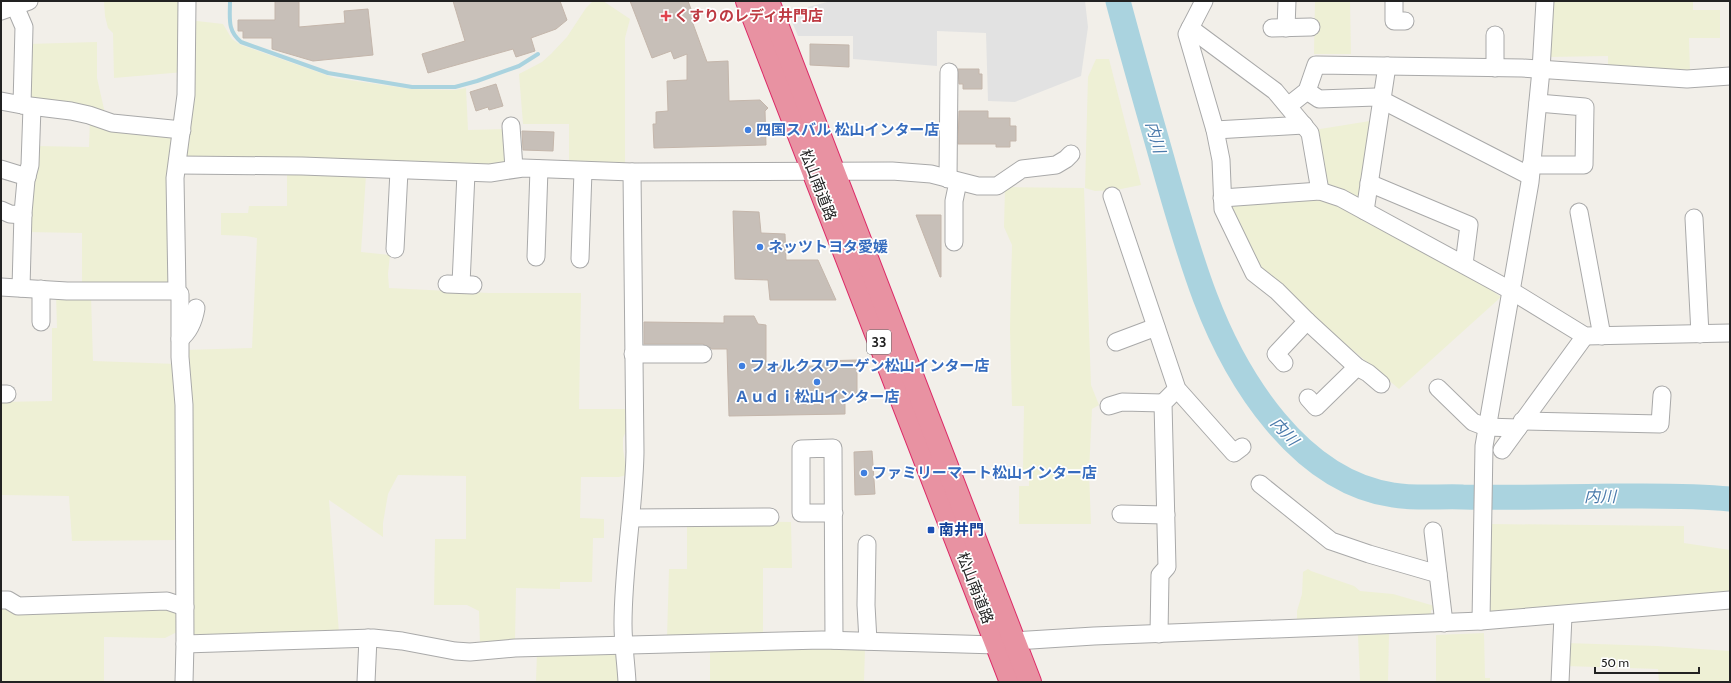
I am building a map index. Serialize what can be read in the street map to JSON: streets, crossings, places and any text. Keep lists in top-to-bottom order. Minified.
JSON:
{"streets":{"highway":["松山南道路","33"]},"water":["内川"],"places":{"health":["くすりのレディ井門店"],"other":["四国スバル 松山インター店","ネッツトヨタ愛媛","フォルクスワーゲン松山インター店","Ａｕｄｉ松山インター店","ファミリーマート松山インター店"],"transit":["南井門"]},"scale_bar":"50 m"}
